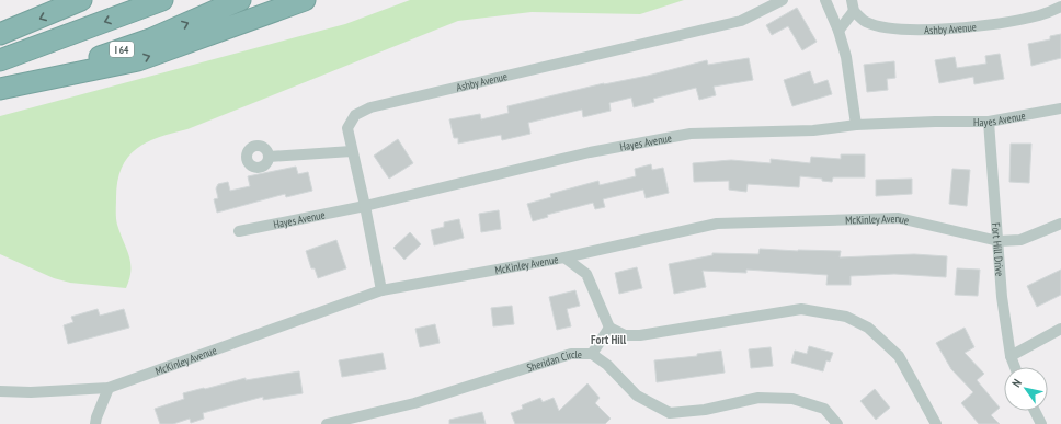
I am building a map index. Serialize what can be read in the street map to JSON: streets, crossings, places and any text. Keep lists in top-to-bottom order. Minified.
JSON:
{"streets":{"highway":["I 64"],"street":["Ashby Avenue","Hayes Avenue","McKinley Avenue","Fort Hill Drive","Sheridan Circle"]},"crossings":[["Ashby Avenue","Hayes Avenue"],["Ashby Avenue","McKinley Avenue"],["Hayes Avenue","Fort Hill Drive"],["McKinley Avenue","Fort Hill Drive"]],"districts":["Fort Hill"],"north":"top left"}
